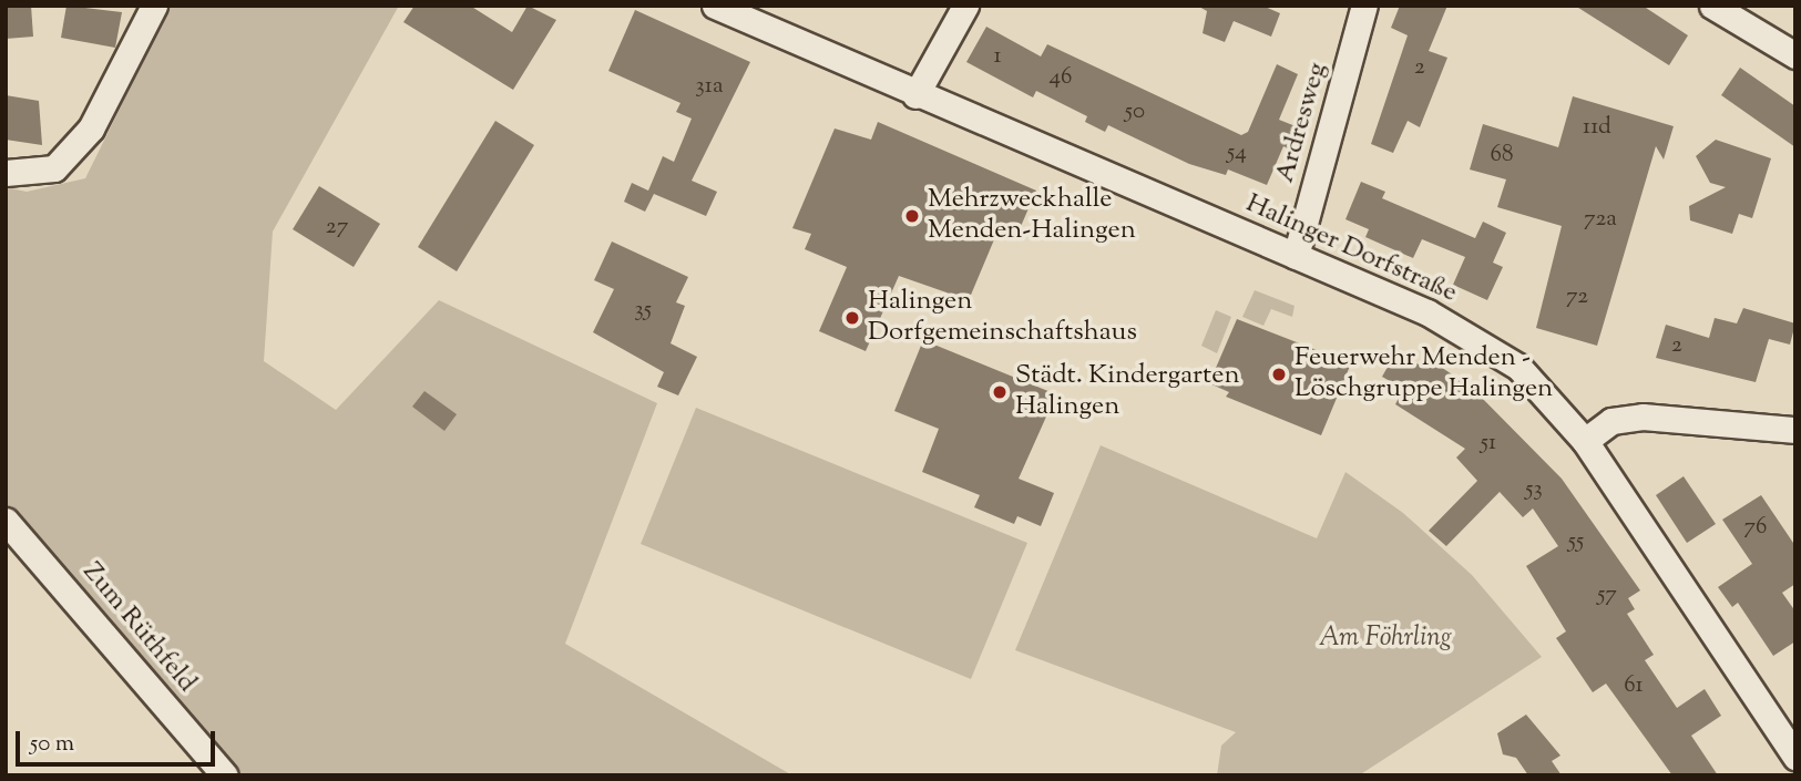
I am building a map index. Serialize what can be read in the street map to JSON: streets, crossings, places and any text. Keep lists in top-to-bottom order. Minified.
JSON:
{"streets":{"street":["Ardresweg","Halinger Dorfstraße","Zum Rüthfeld"]},"crossings":[["Ardresweg","Halinger Dorfstraße"]],"parks":["Am Föhrling"],"places":["Mehrzweckhalle Menden-Halingen","Halingen Dorfgemeinschaftshaus","Feuerwehr Menden - Löschgruppe Halingen","Städt. Kindergarten Halingen"],"house_numbers":["1","2","46","31a","50","11d","54","68","72a","27","72","35","2","51","53","76","55","57","61"],"scale_bar":"50 m"}
